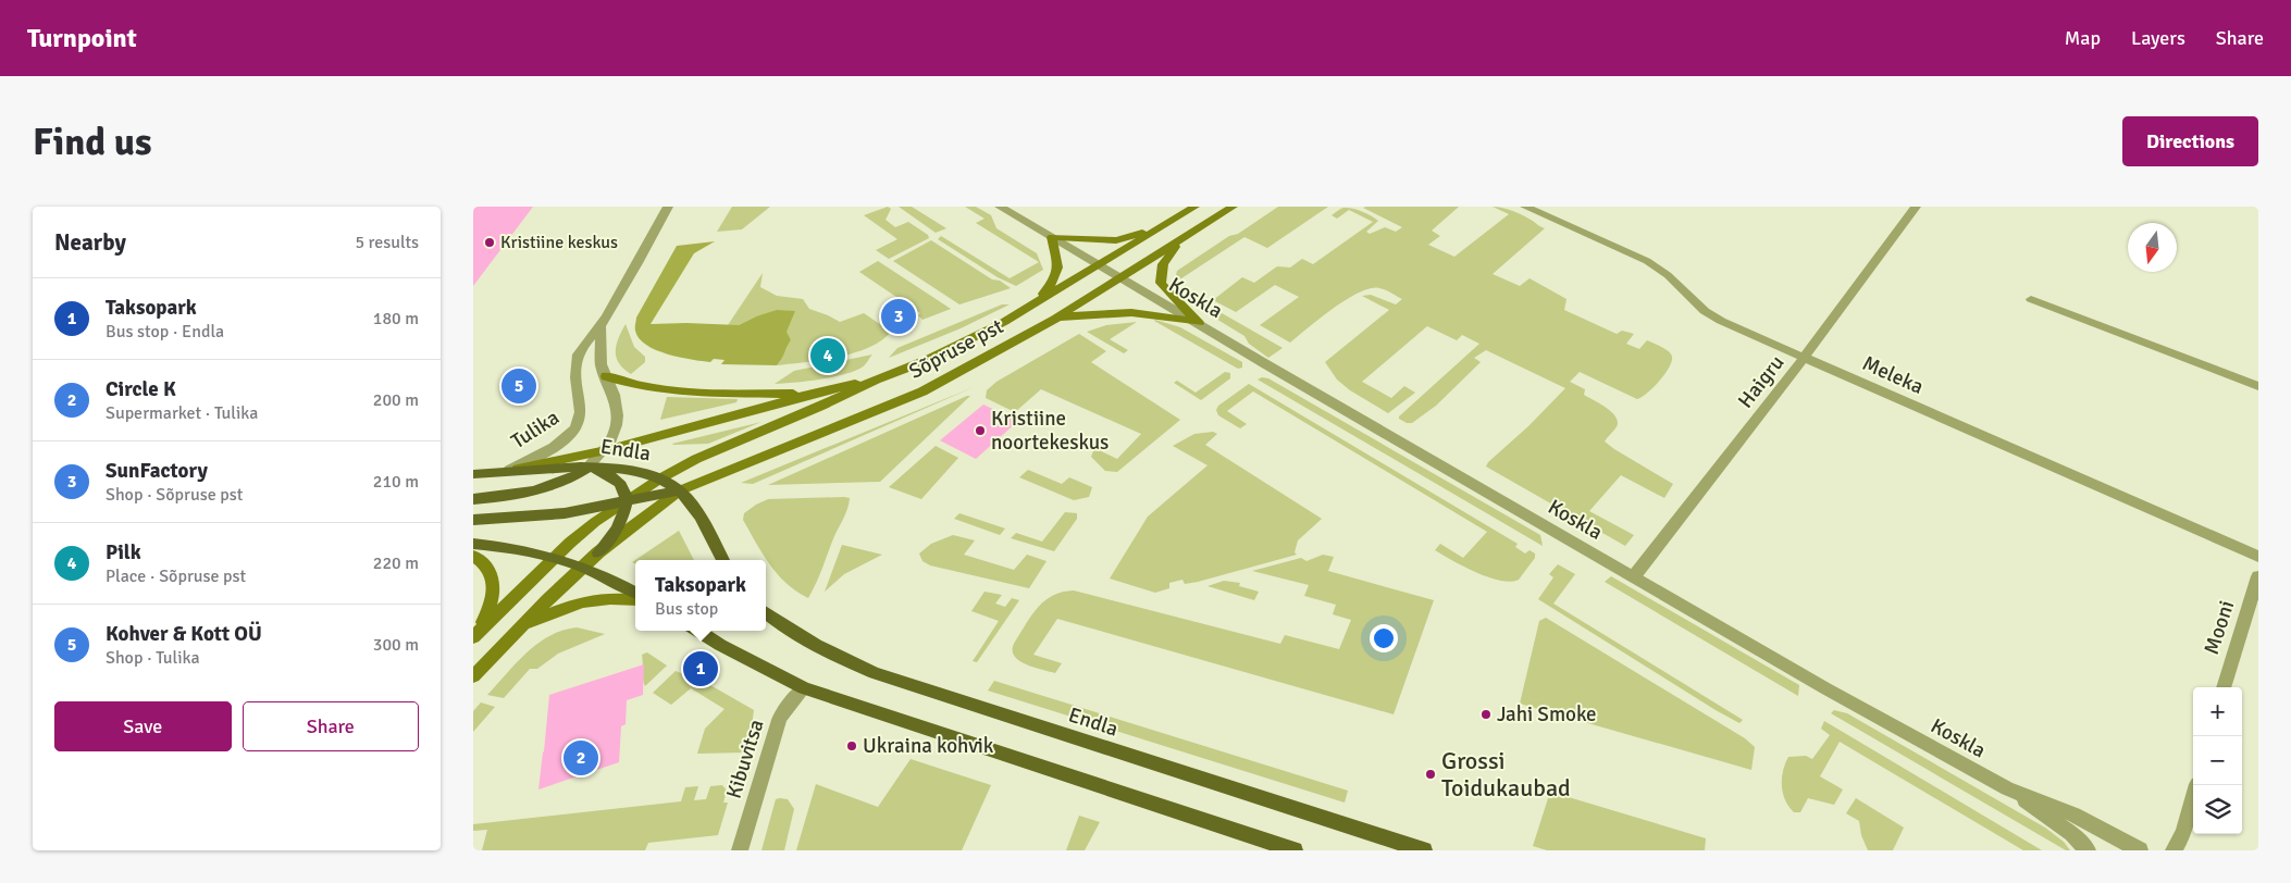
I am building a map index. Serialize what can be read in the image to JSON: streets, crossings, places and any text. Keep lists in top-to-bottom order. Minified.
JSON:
{"streets":{"main road":["Sõpruse pst","Endla"],"street":["Koskla","Meleka","Haigru","Tulika","Mooni","Kibuvitsa"]},"crossings":[["Koskla","Sõpruse pst"],["Koskla","Haigru"],["Sõpruse pst","Endla"],["Meleka","Haigru"],["Tulika","Endla"]],"places":["Kristiine keskus","Kristiine noortekeskus","Jahi Smoke","Ukraina kohvik","Grossi Toidukaubad"],"north":"bottom","page":{"header":"Turnpoint","nav":["Map","Layers","Share"],"buttons":["Directions",["Save","Share"]],"title":"Find us","heading":["Nearby","5 results"],"list":[{"mark":"1","name":"Taksopark","note":"Bus stop · Endla","value":"180 m"},{"mark":"2","name":"Circle K","note":"Supermarket · Tulika","value":"200 m"},{"mark":"3","name":"SunFactory","note":"Shop · Sõpruse pst","value":"210 m"},{"mark":"4","name":"Pilk","note":"Place · Sõpruse pst","value":"220 m"},{"mark":"5","name":"Kohver & Kott OÜ","note":"Shop · Tulika","value":"300 m"}],"pins":["3","4","5","1","2"],"popup":["Taksopark","Bus stop"],"map_buttons":["+","−"]}}
